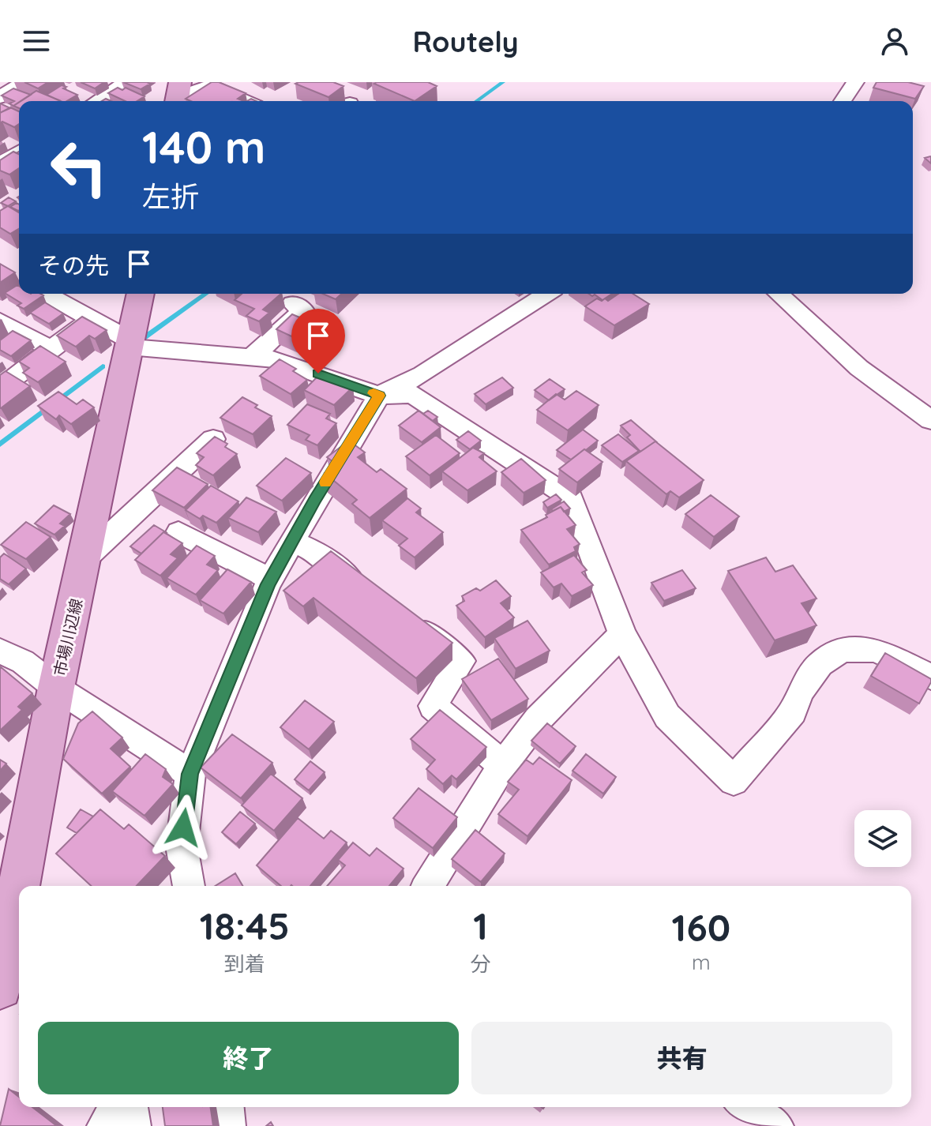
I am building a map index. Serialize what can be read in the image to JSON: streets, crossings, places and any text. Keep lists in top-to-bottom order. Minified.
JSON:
{"streets":{"main road":["市場川辺線"]},"page":{"header":"Routely","turn":["140 m","左折"],"then":"その先","eta":["18:45","到着","1","分","160","m"],"buttons":["終了","共有"]}}
